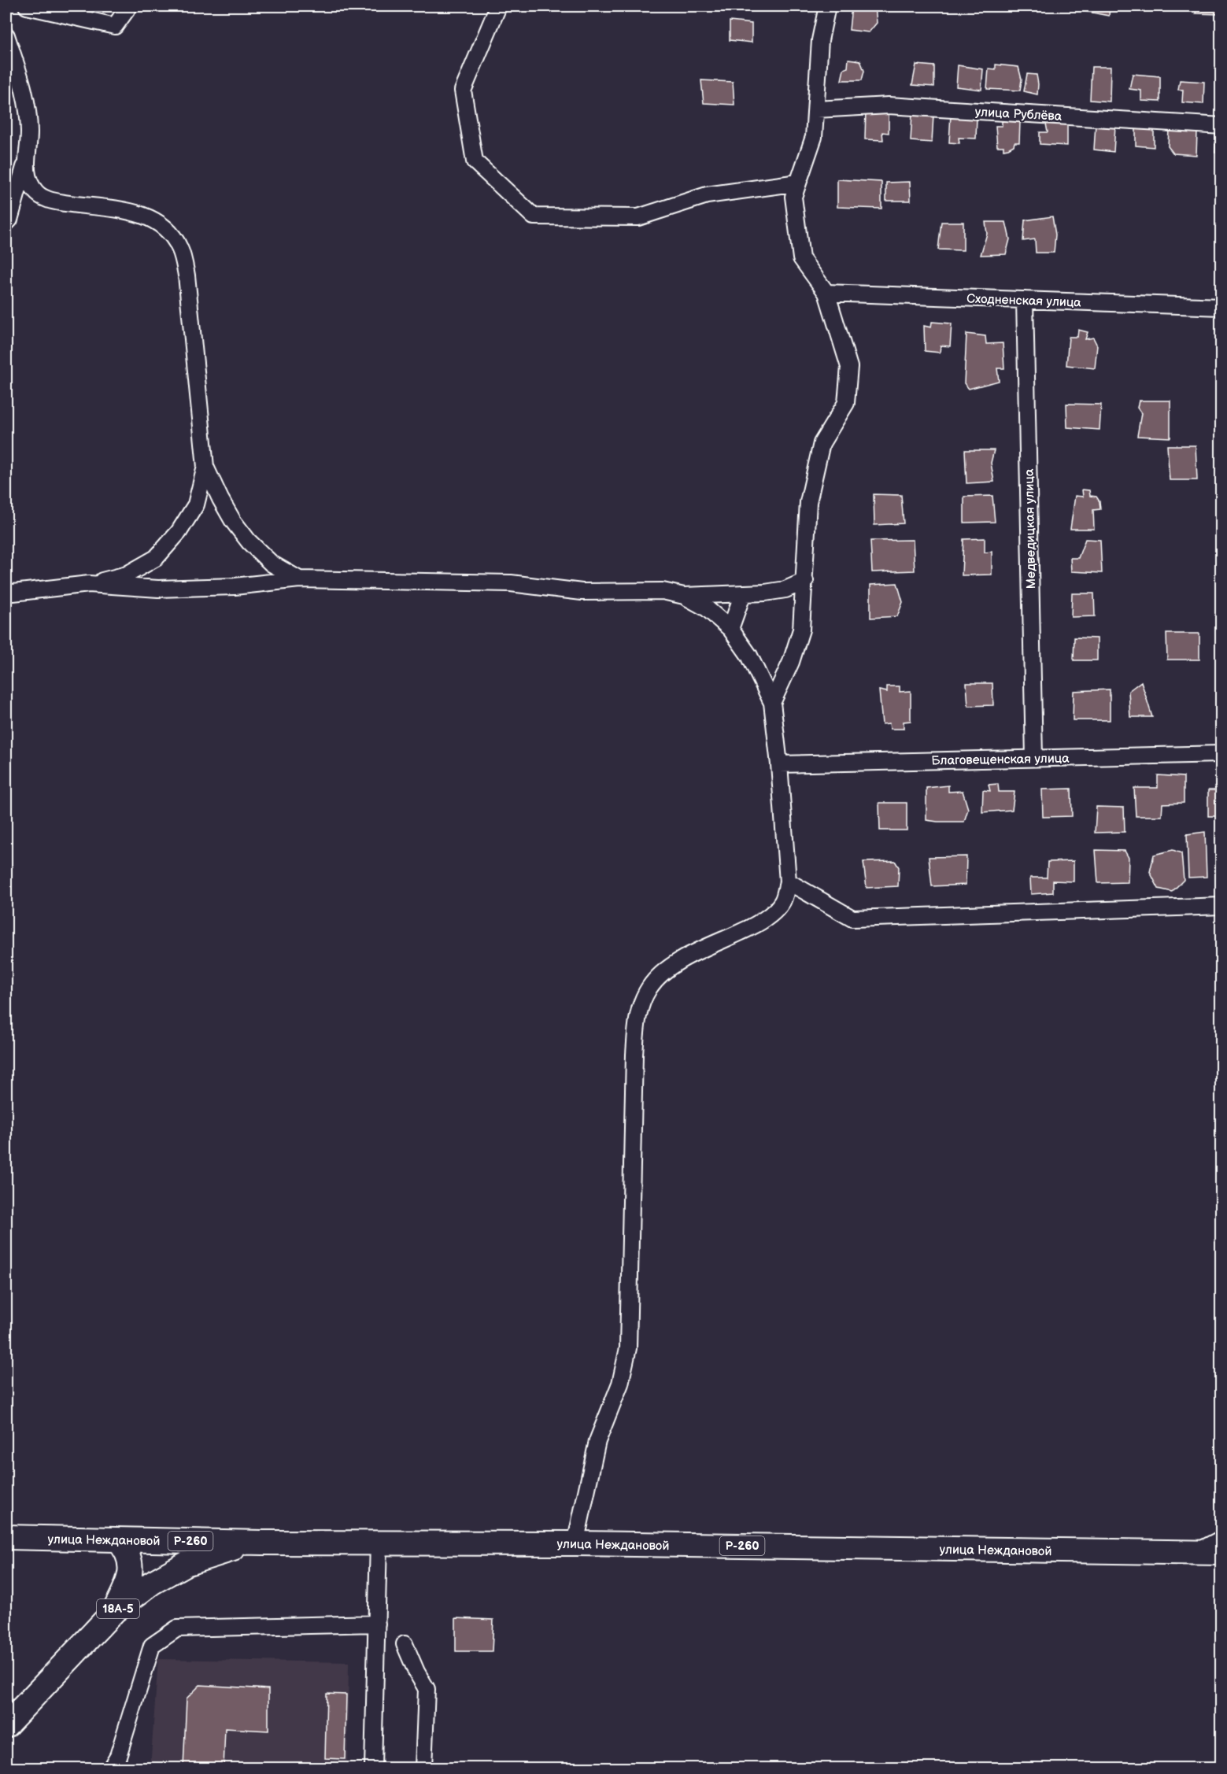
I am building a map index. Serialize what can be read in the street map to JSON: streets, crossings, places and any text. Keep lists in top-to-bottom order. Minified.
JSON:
{"streets":{"highway":["улица Неждановой","Р-260","18А-5"],"street":["улица Рублёва","Сходненская улица","Медведицкая улица","Благовещенская улица"]},"crossings":[["Сходненская улица","Медведицкая улица"],["Медведицкая улица","Благовещенская улица"],["улица Неждановой","18А-5"]]}
